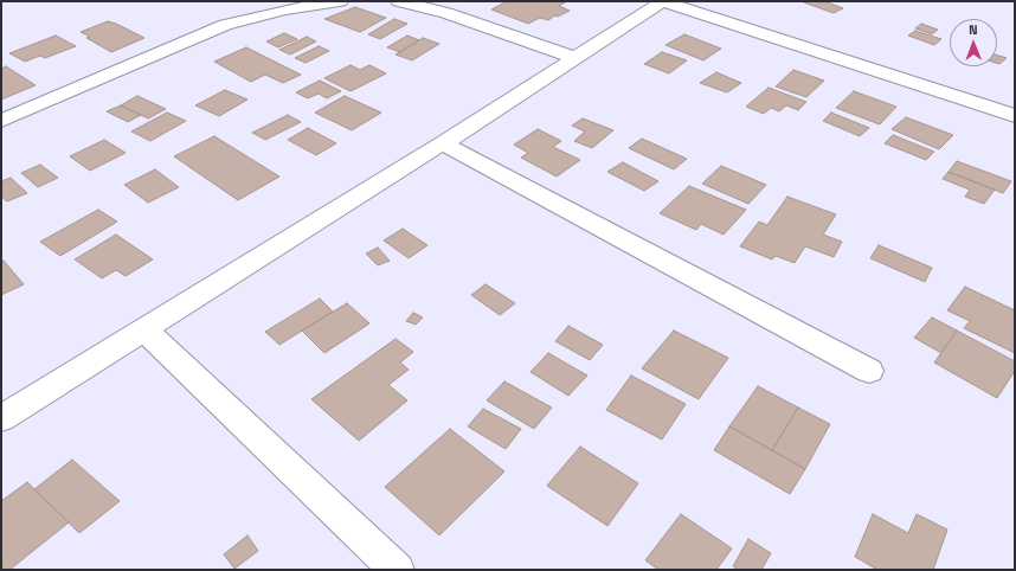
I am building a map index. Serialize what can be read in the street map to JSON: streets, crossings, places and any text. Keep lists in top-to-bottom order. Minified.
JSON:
{"north":"top"}
